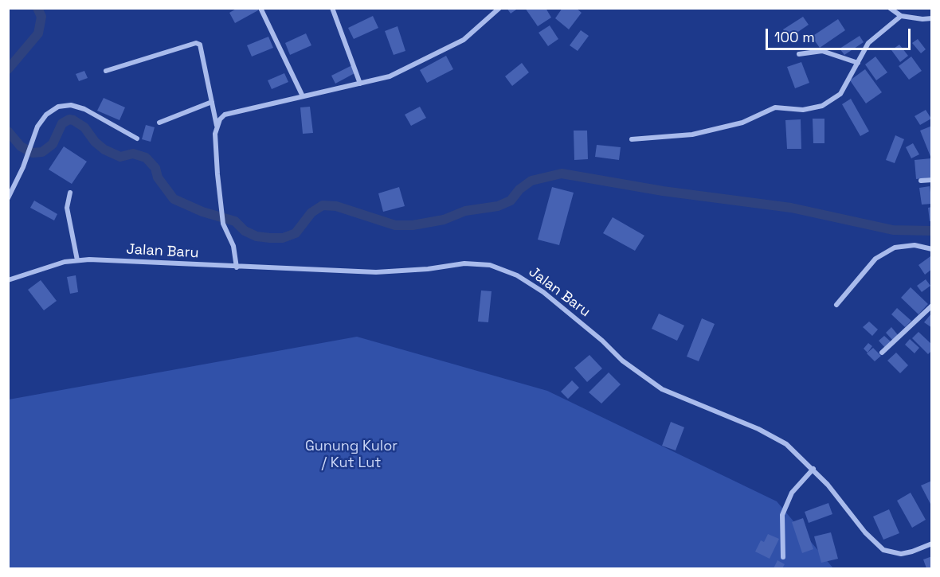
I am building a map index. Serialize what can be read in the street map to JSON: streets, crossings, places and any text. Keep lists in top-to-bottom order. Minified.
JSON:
{"streets":{"street":["Jalan Baru"]},"parks":["Gunung Kulor / Kut Lut"],"scale_bar":"100 m"}
